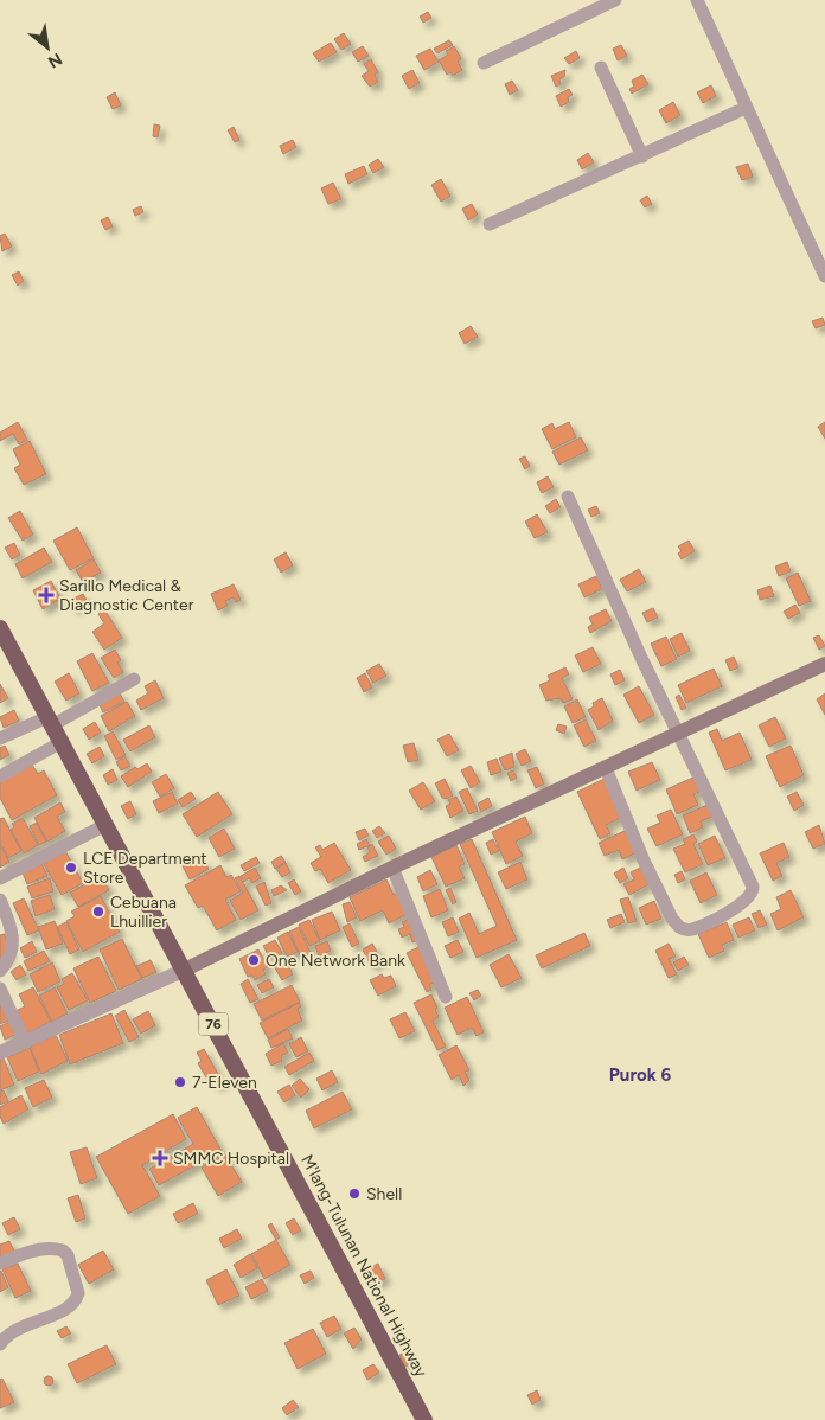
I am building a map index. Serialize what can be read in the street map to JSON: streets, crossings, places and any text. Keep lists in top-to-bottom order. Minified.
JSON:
{"streets":{"highway":["76","M'lang-Tulunan National Highway"]},"districts":["Purok 6"],"places":{"health":["Sarillo Medical & Diagnostic Center","SMMC Hospital"],"other":["LCE Department Store","Cebuana Lhuillier","One Network Bank","7-Eleven","Shell"]},"north":"bottom right"}
